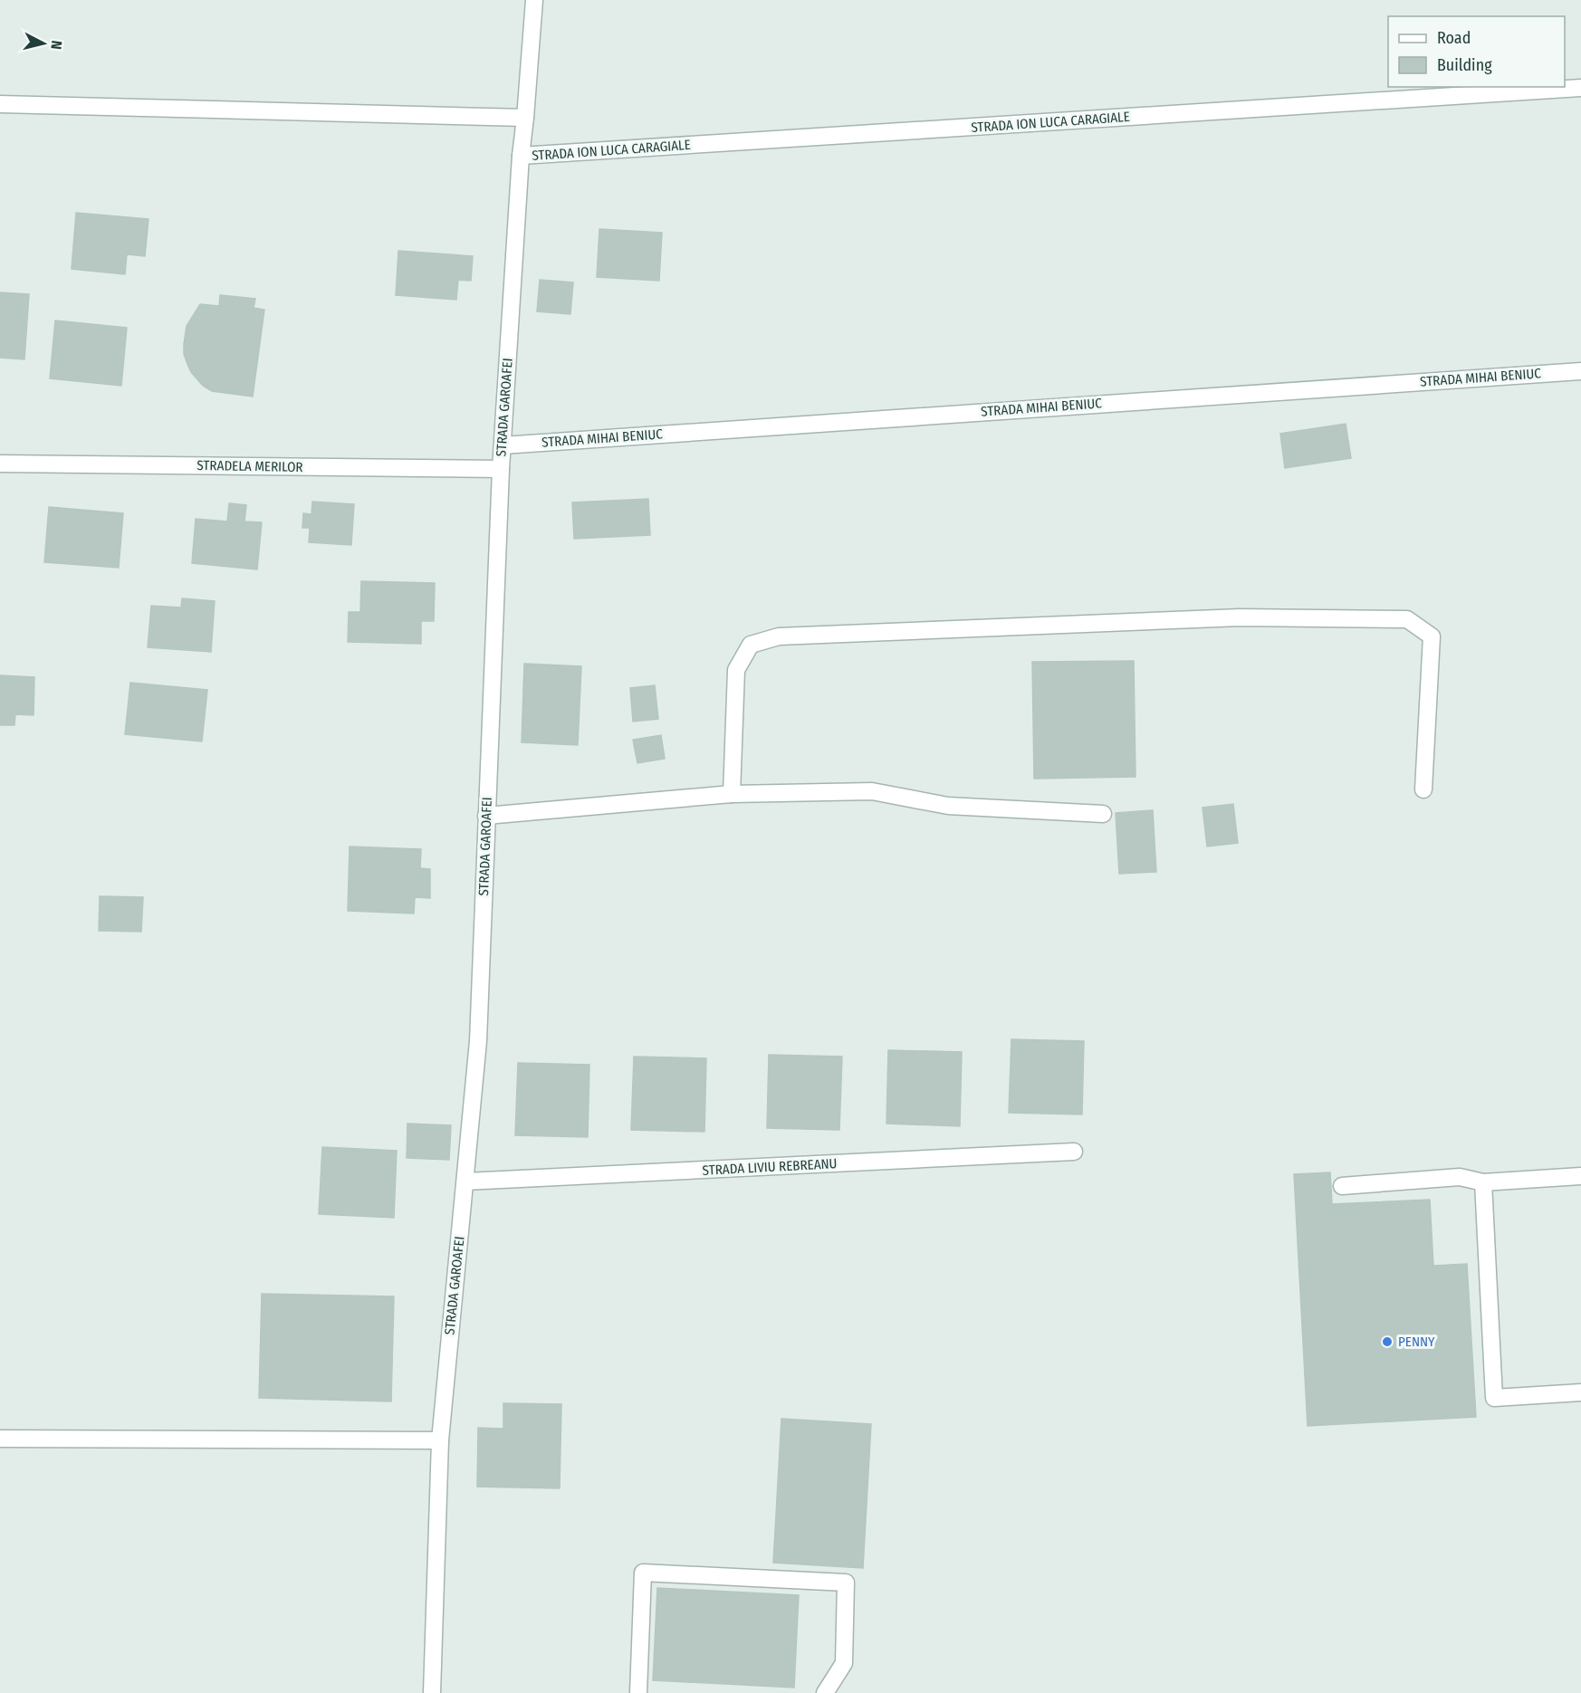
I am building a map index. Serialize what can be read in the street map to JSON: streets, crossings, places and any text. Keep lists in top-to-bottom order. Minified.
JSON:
{"streets":{"street":["STRADA ION LUCA CARAGIALE","STRADA MIHAI BENIUC","STRADA GAROAFEI","STRADELA MERILOR","STRADA LIVIU REBREANU"]},"crossings":[["STRADA ION LUCA CARAGIALE","STRADA GAROAFEI"],["STRADA MIHAI BENIUC","STRADA GAROAFEI"],["STRADA GAROAFEI","STRADELA MERILOR"],["STRADA GAROAFEI","STRADA LIVIU REBREANU"]],"places":["PENNY"],"legend":["Road","Building"],"north":"right"}
